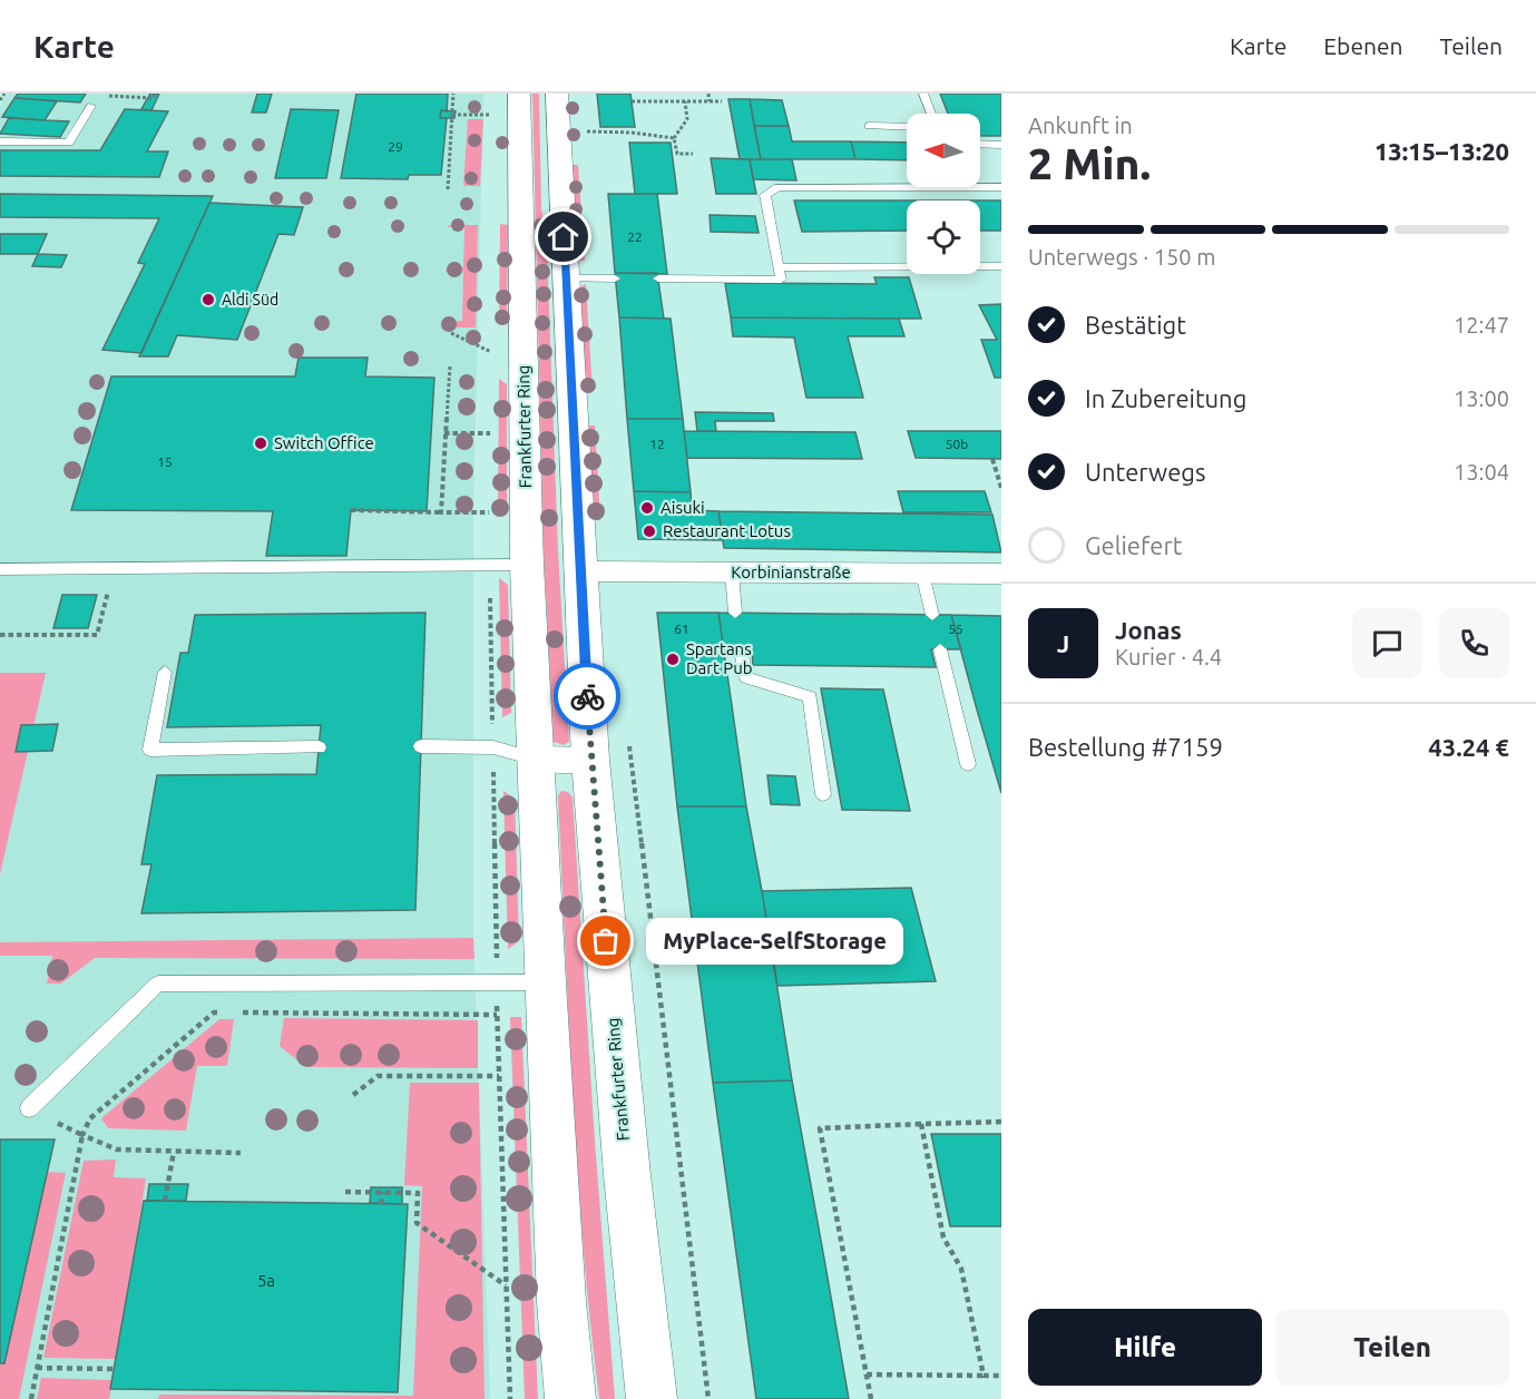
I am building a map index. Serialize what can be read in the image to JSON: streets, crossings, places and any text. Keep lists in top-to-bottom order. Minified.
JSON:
{"streets":{"main road":["Frankfurter Ring"],"street":["Korbinianstraße"]},"crossings":[["Frankfurter Ring","Korbinianstraße"]],"places":["Aldi Süd","Switch Office","Aisuki","Restaurant Lotus","Spartans Dart Pub","MyPlace-SelfStorage"],"house_numbers":["29","22","12","50b","15","61","55","5a"],"north":"left","page":{"header":"Karte","nav":["Karte","Ebenen","Teilen"],"heading":["2 Min.","Ankunft in","13:15–13:20"],"panel":["Jonas","Kurier · 4.4","Bestellung #7159","43.24 €"],"bar":"Unterwegs · 150 m","list":[["Bestätigt","12:47"],["In Zubereitung","13:00"],["Unterwegs","13:04"],"Geliefert"],"round":"J","bubble":"MyPlace-SelfStorage","buttons":["Hilfe","Teilen"]}}
